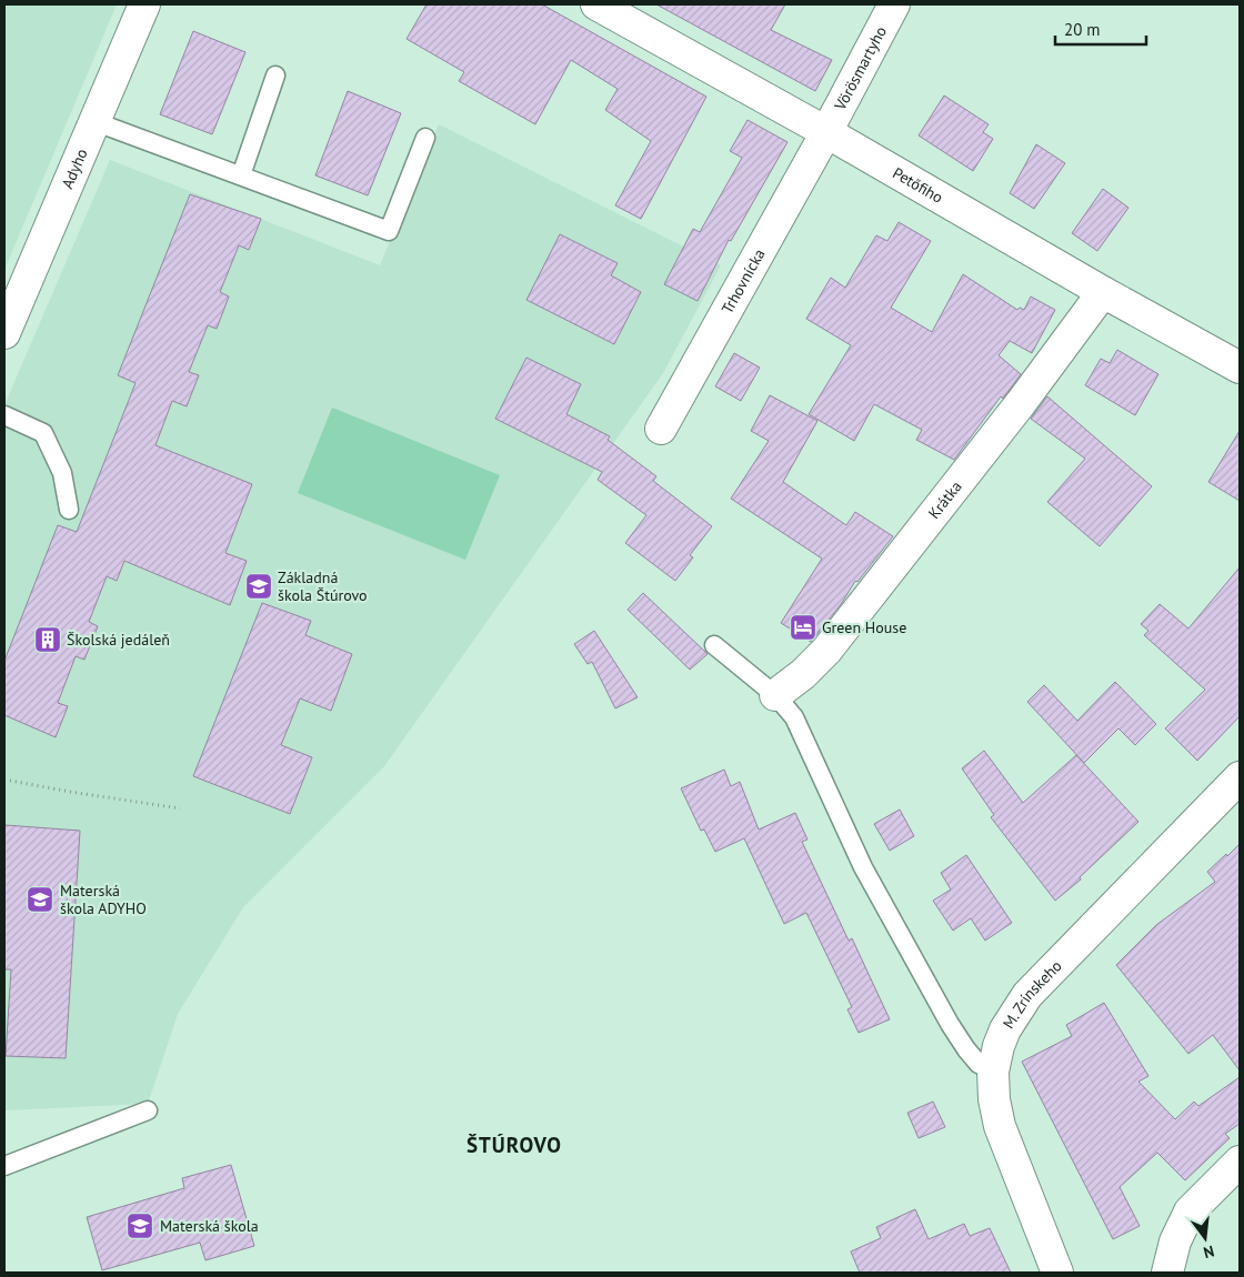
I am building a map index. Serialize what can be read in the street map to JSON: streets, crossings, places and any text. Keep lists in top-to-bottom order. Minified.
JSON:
{"streets":{"street":["Vörösmartyho","Adyho","Petőfiho","Trhovnícka","Krátka","M. Zrínskeho"]},"crossings":[["Vörösmartyho","Petőfiho"],["Vörösmartyho","Trhovnícka"],["Petőfiho","Trhovnícka"],["Petőfiho","Krátka"]],"districts":["ŠTÚROVO"],"places":{"school or university":["Základná škola Štúrovo","Materská škola ADYHO","Materská škola"],"hotel":["Green House"],"building":["Školská jedáleň"]},"scale_bar":"20 m","north":"bottom"}
